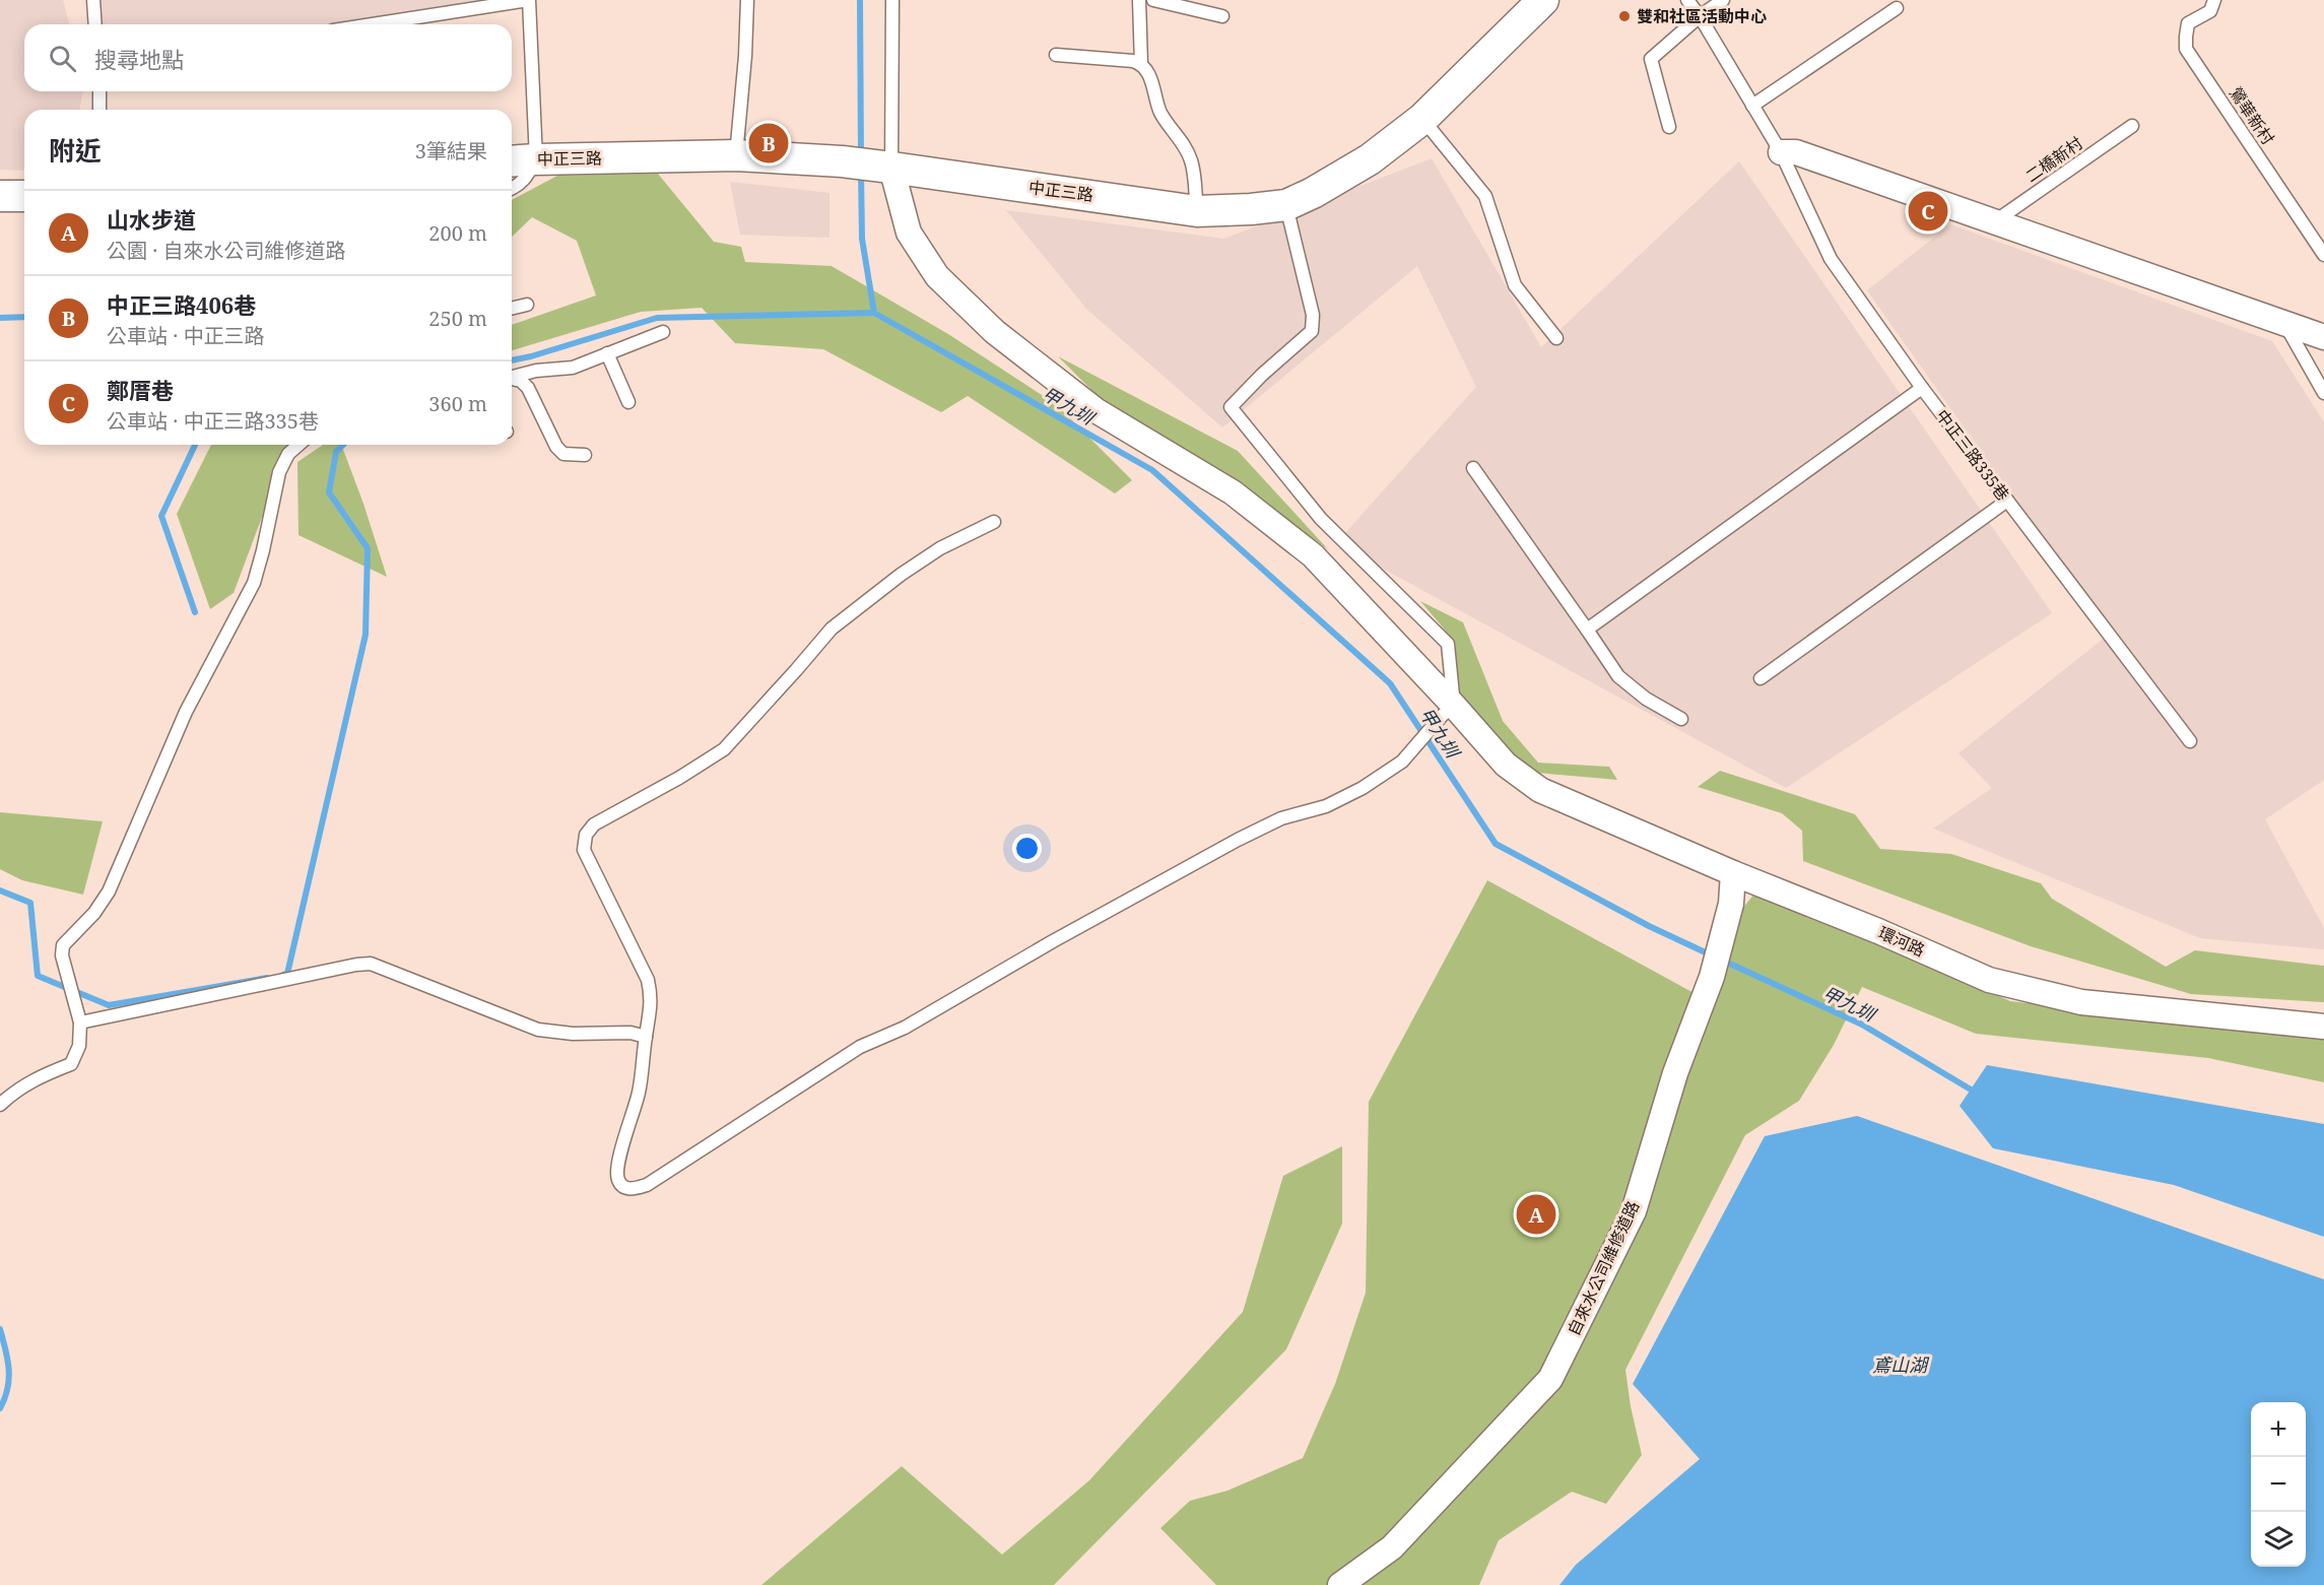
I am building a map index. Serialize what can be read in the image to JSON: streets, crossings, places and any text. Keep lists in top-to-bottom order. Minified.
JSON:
{"streets":{"street":["中正三路","環河路","自來水公司維修道路"],"lane":["鶯華新村","二橋新村","中正三路335巷"]},"crossings":[["中正三路","環河路"],["環河路","自來水公司維修道路"]],"water":["甲九圳","鳶山湖"],"places":["雙和社區活動中心"],"page":{"search":"搜尋地點","heading":["附近","3筆結果"],"pins":["B","C","A"],"list":[{"mark":"A","name":"山水步道","note":"公園 · 自來水公司維修道路","value":"200 m"},{"mark":"B","name":"中正三路406巷","note":"公車站 · 中正三路","value":"250 m"},{"mark":"C","name":"鄭厝巷","note":"公車站 · 中正三路335巷","value":"360 m"}],"map_buttons":["+","−"]}}
